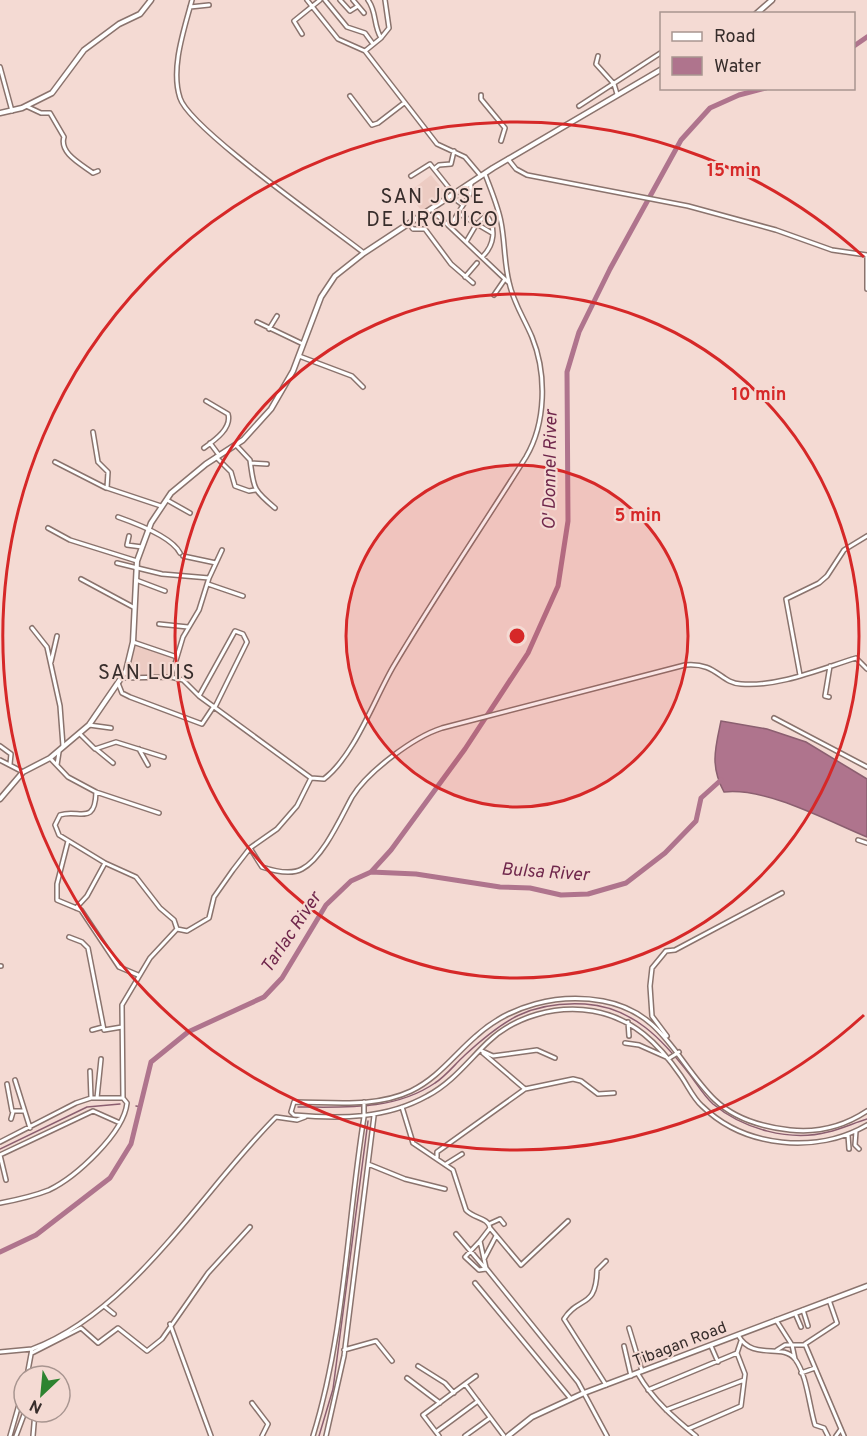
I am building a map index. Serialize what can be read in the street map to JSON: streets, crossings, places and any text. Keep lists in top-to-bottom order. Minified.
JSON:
{"streets":{"street":["Tibagan Road"]},"districts":["SAN JOSE DE URQUICO","SAN LUIS"],"water":["O' Donnel River","Bulsa River","Tarlac River"],"legend":["Road","Water"],"north":"bottom left","rings":["15 min","10 min","5 min"]}
